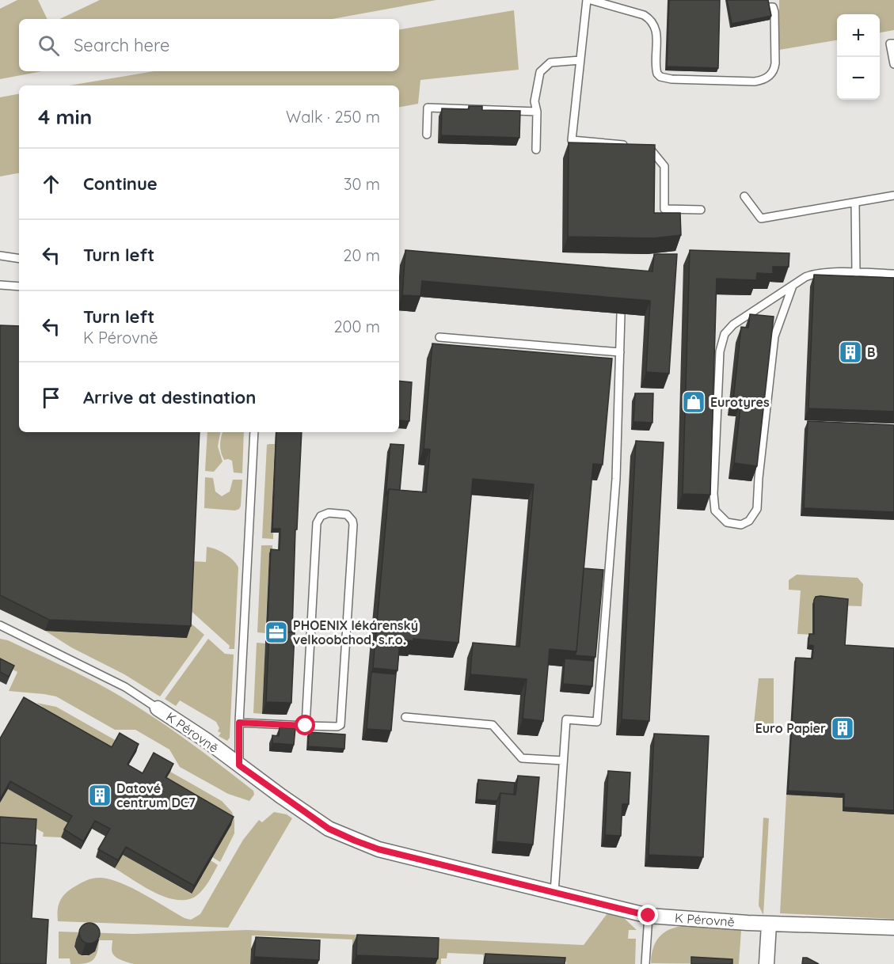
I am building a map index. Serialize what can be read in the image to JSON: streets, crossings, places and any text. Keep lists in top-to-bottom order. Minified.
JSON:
{"streets":{"street":["K Pérovně"]},"places":{"building":["B","Euro Papier","Datové centrum DC7"],"shop":["Eurotyres"],"office":["PHOENIX lékárenský velkoobchod, s.r.o."]},"page":{"map_buttons":["+","−"],"search":"Search here","heading":["4 min","Walk · 250 m"],"list":[["Continue","30 m"],["Turn left","20 m"],["Turn left","K Pérovně","200 m"],"Arrive at destination"]}}
